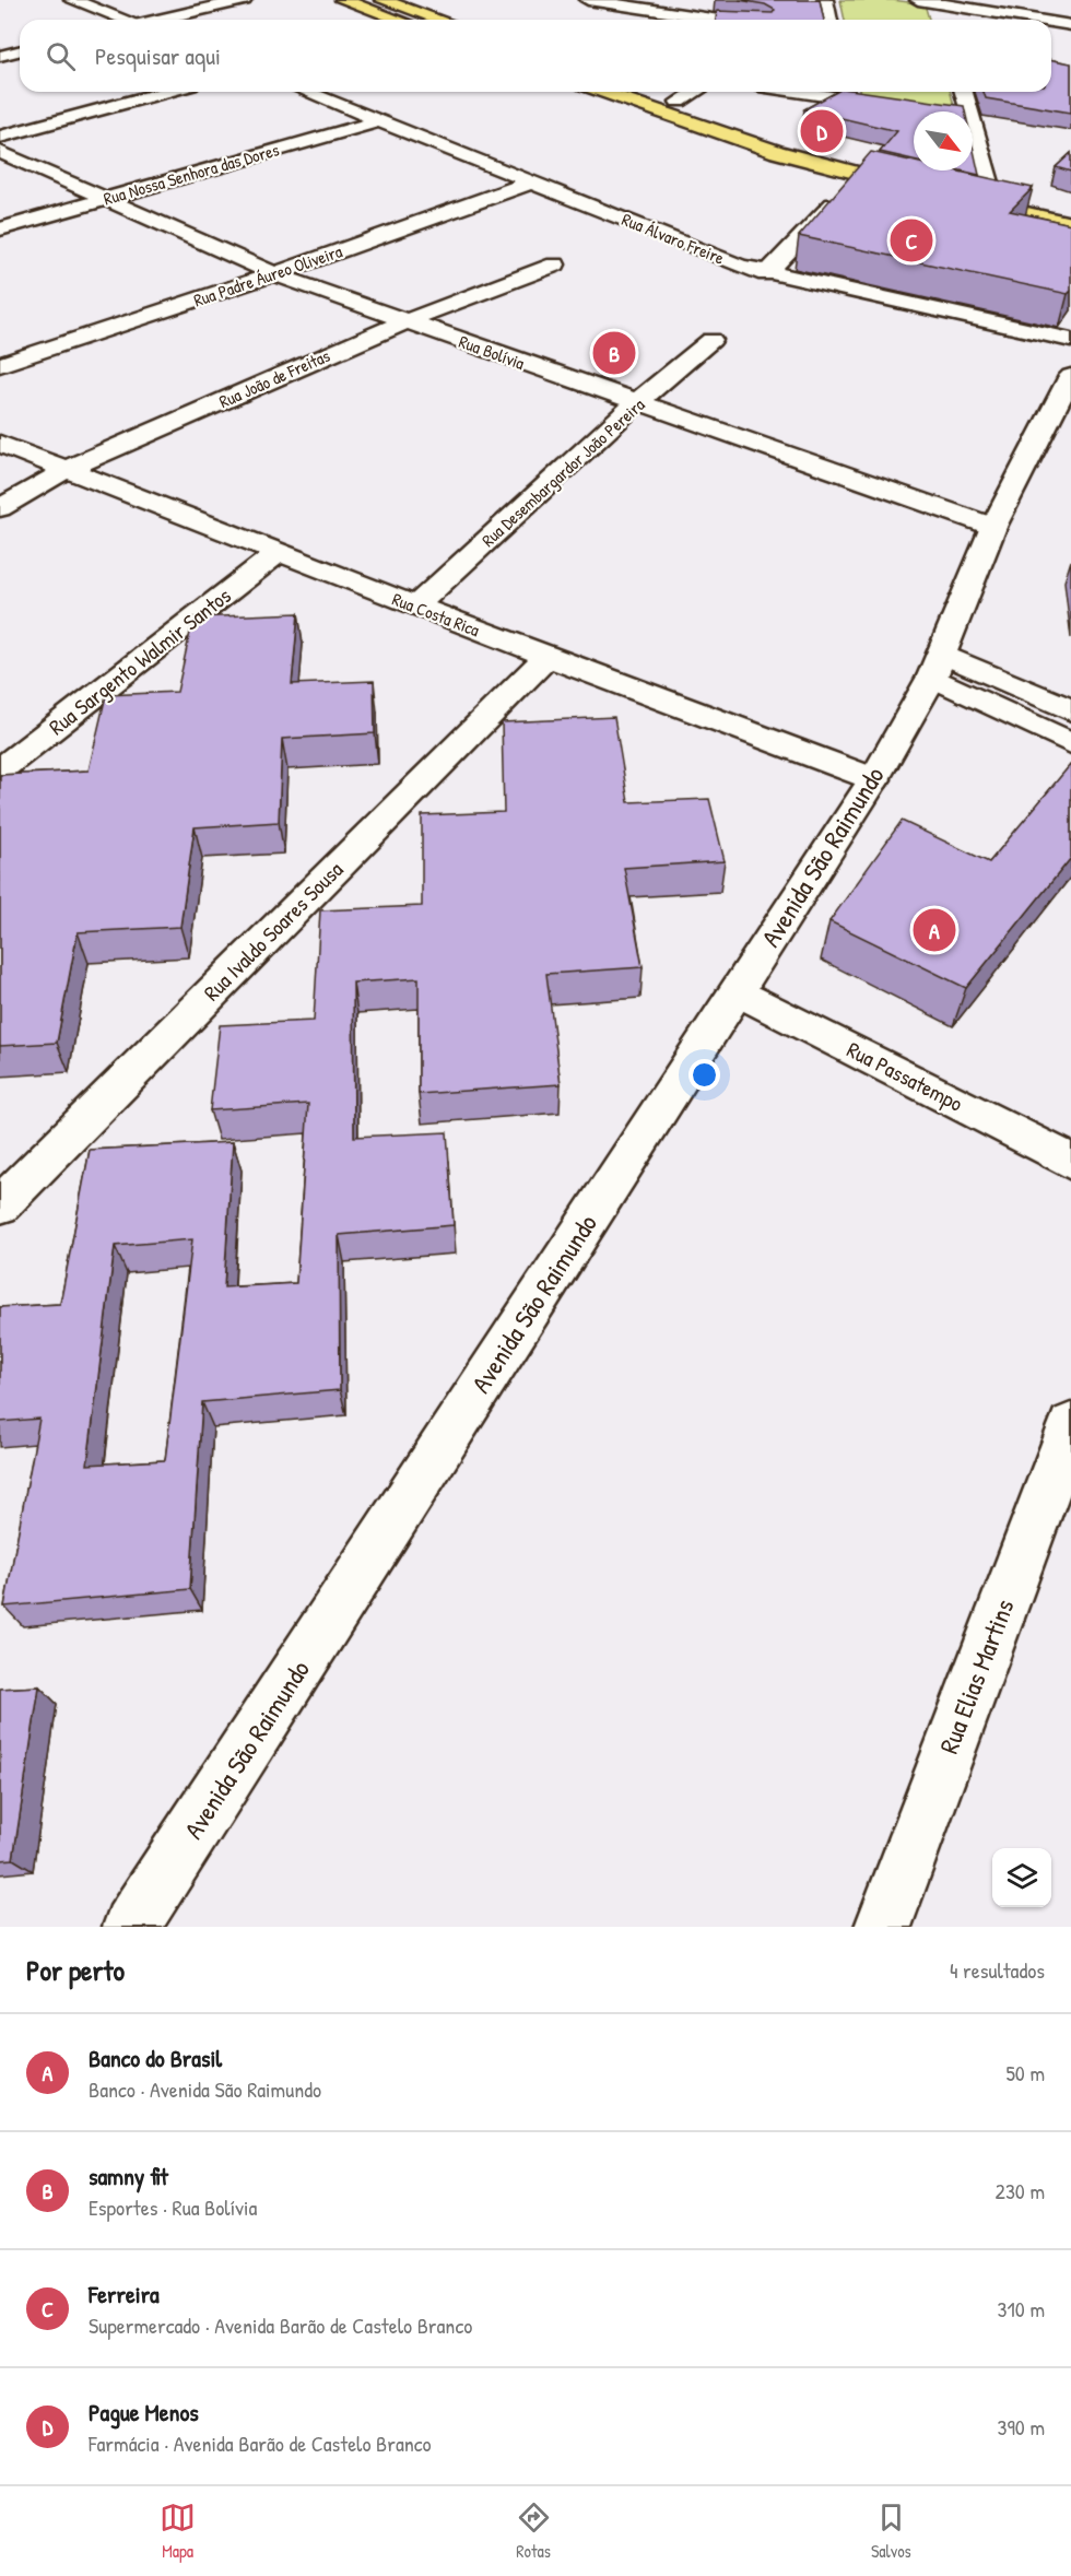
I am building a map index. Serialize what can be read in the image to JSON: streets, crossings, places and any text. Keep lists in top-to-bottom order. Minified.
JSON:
{"streets":{"street":["Rua Nossa Senhora das Dores","Rua Álvaro Freire","Rua Padre Áureo Oliveira","Rua Bolívia","Rua João de Freitas","Rua Desembargardor João Pereira","Rua Costa Rica","Rua Sargento Walmir Santos","Avenida São Raimundo","Rua Ivaldo Soares Sousa","Rua Passatempo","Rua Elias Martins"]},"crossings":[["Rua Nossa Senhora das Dores","Rua Álvaro Freire"],["Rua Nossa Senhora das Dores","Rua Bolívia"],["Rua Álvaro Freire","Rua Padre Áureo Oliveira"],["Rua Padre Áureo Oliveira","Rua Bolívia"],["Rua Bolívia","Rua João de Freitas"],["Rua Bolívia","Rua Desembargardor João Pereira"],["Rua Bolívia","Avenida São Raimundo"],["Rua João de Freitas","Rua Costa Rica"],["Rua Desembargardor João Pereira","Rua Costa Rica"],["Rua Costa Rica","Rua Sargento Walmir Santos"],["Rua Costa Rica","Avenida São Raimundo"],["Rua Costa Rica","Rua Ivaldo Soares Sousa"],["Avenida São Raimundo","Rua Passatempo"]],"north":"bottom right","page":{"search":"Pesquisar aqui","pins":["D","C","B","A"],"heading":["Por perto","4 resultados"],"list":[{"mark":"A","name":"Banco do Brasil","note":"Banco · Avenida São Raimundo","value":"50 m"},{"mark":"B","name":"samny fit","note":"Esportes · Rua Bolívia","value":"230 m"},{"mark":"C","name":"Ferreira","note":"Supermercado · Avenida Barão de Castelo Branco","value":"310 m"},{"mark":"D","name":"Pague Menos","note":"Farmácia · Avenida Barão de Castelo Branco","value":"390 m"}],"nav":["Mapa","Rotas","Salvos"]}}
